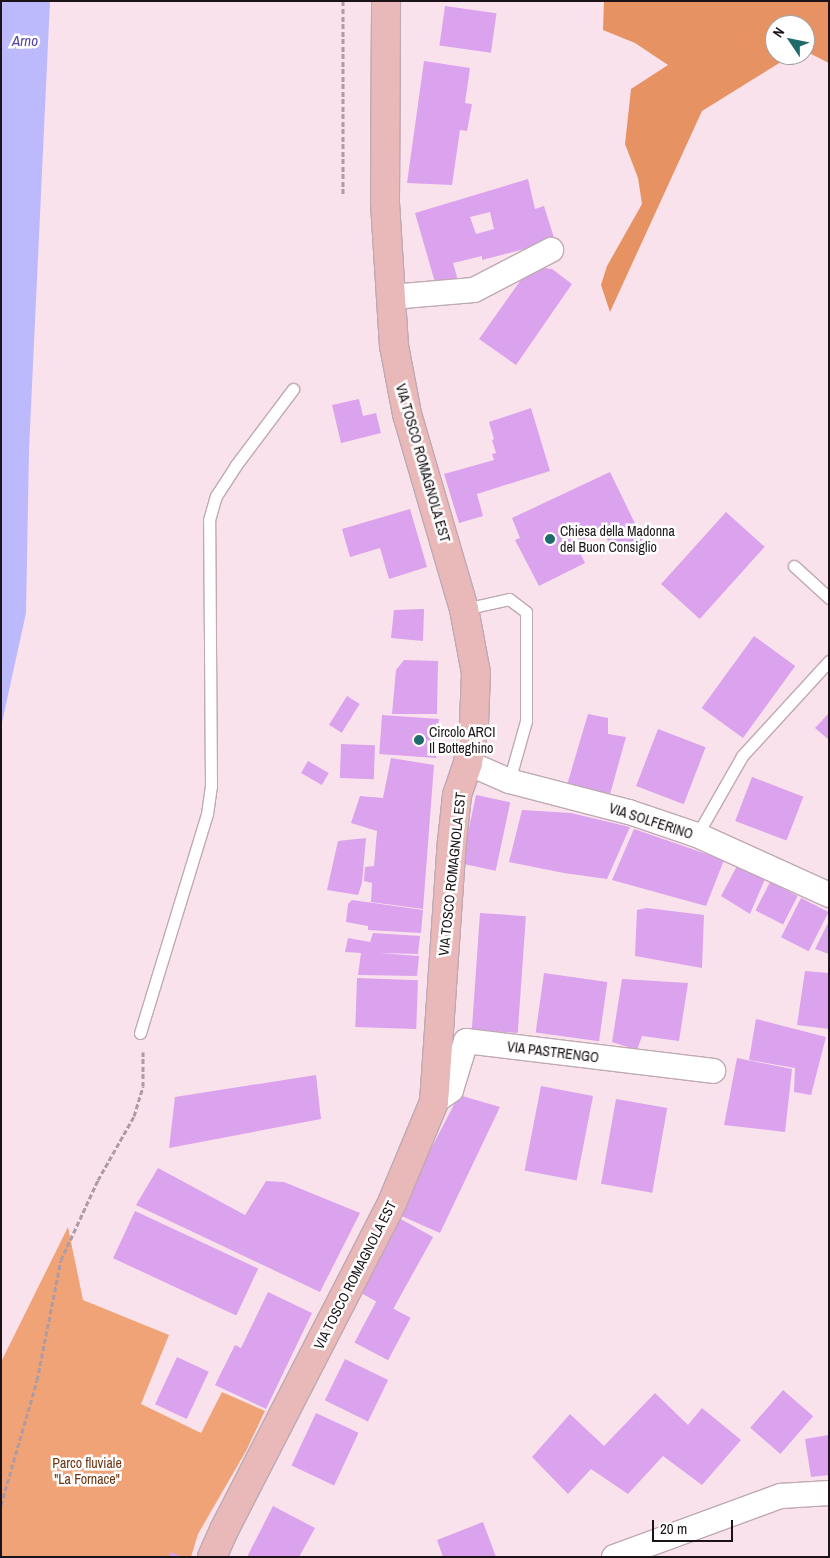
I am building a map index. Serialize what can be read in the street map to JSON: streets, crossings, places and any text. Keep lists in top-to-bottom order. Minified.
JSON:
{"streets":{"main road":["VIA TOSCO ROMAGNOLA EST"],"street":["VIA SOLFERINO","VIA PASTRENGO"]},"crossings":[["VIA TOSCO ROMAGNOLA EST","VIA SOLFERINO"],["VIA TOSCO ROMAGNOLA EST","VIA PASTRENGO"]],"water":["Arno"],"parks":["Parco fluviale \"La Fornace\""],"places":["Chiesa della Madonna del Buon Consiglio","Circolo ARCI Il Botteghino"],"scale_bar":"20 m","north":"top left"}
